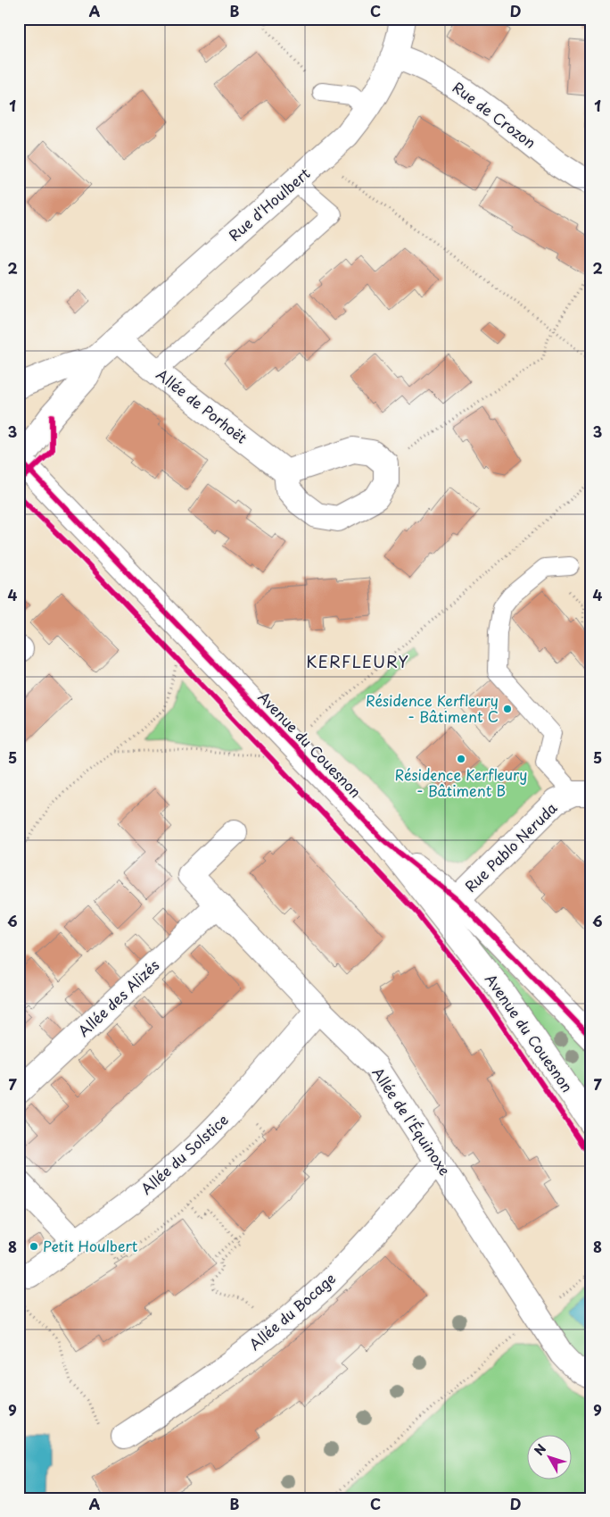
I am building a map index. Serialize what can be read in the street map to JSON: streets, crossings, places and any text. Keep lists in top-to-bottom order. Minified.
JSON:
{"streets":{"street":["Rue de Crozon","Rue d'Houlbert","Allée de Porhoët","Avenue du Couesnon","Rue Pablo Neruda","Allée des Alizés","Allée de l'Équinoxe","Allée du Solstice","Allée du Bocage"]},"crossings":[["Rue de Crozon","Rue d'Houlbert"],["Rue d'Houlbert","Allée de Porhoët"],["Rue d'Houlbert","Avenue du Couesnon"],["Avenue du Couesnon","Rue Pablo Neruda"],["Allée des Alizés","Allée de l'Équinoxe"],["Allée de l'Équinoxe","Allée du Solstice"],["Allée de l'Équinoxe","Allée du Bocage"]],"districts":["KERFLEURY"],"places":["Résidence Kerfleury - Bâtiment C","Résidence Kerfleury - Bâtiment B","Petit Houlbert"],"north":"top left","grid":{"columns":["A","B","C","D"],"rows":["1","2","3","4","5","6","7","8","9"]}}
